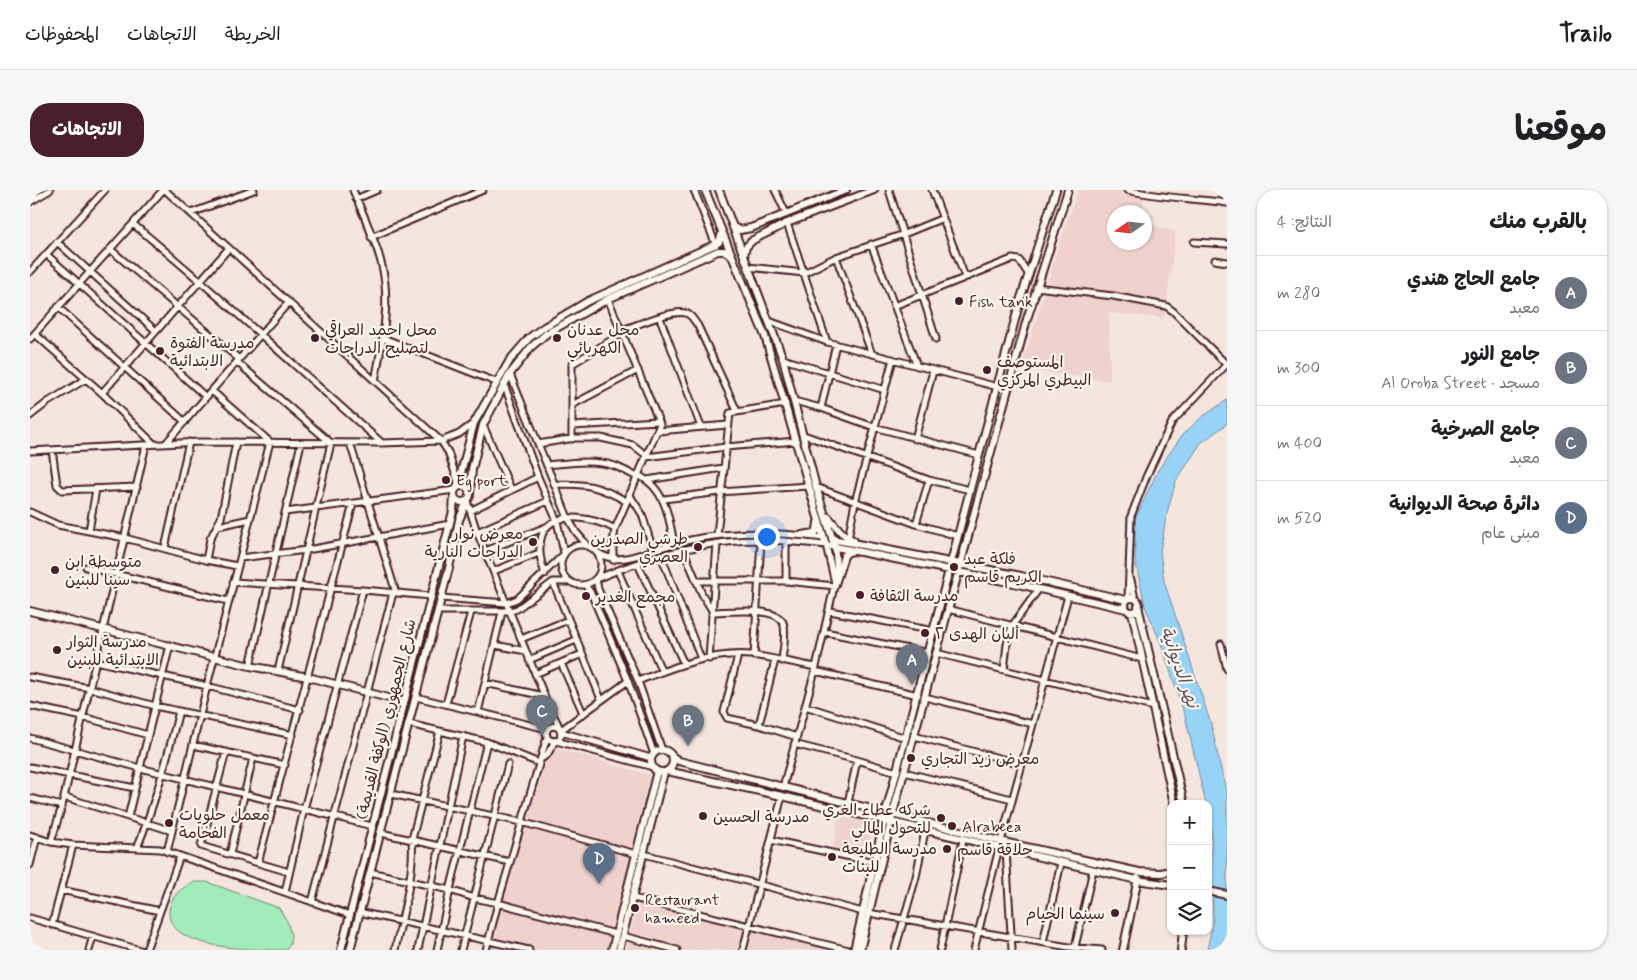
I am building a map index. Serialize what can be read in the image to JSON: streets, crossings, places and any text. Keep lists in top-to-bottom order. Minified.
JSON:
{"streets":{"main road":["شارع الجمهوري (الوكفة القديمة)"]},"water":["نهر الديوانية"],"places":["Fish tank","محل احمد العراقي لتصليح الدراجات","محل عدنان الكهربائي","مدرسة الفتوة الابتدائية","المستوصف البيطري المركزي","Eg port","معرض نوار الدراجات النارية","طرشي الصدرين العصري","فلكة عبد الكريم قاسم","متوسطة ابن سينا للبنين","مدرسة الثقافة","مجمع الغدير","ألبان الهدى ٢","مدرسة الثوار الابتدائية للبنين","معرض زيد التجاري","مدرسة الحسين","شركه عطاء الغري للتحول المالي","معمل حلويات الفخامة","Alrabeea","حلاقة قاسم","مدرسة الطليعة للبنات","Restaurant hameed","سينما الخيام"],"north":"left","page":{"header":"Trailo","nav":["الخريطة","الاتجاهات","المحفوظات"],"title":"موقعنا","buttons":"الاتجاهات","heading":["بالقرب منك","النتائج: 4"],"list":[{"mark":"A","name":"جامع الحاج هندي","note":"معبد","value":"280 m"},{"mark":"B","name":"جامع النور","note":"مسجد · Al Oroba Street","value":"300 m"},{"mark":"C","name":"جامع الصرخية","note":"معبد","value":"400 m"},{"mark":"D","name":"دائرة صحة الديوانية","note":"مبنى عام","value":"520 m"}],"pins":["A","C","B","D"],"map_buttons":["+","−"]}}
